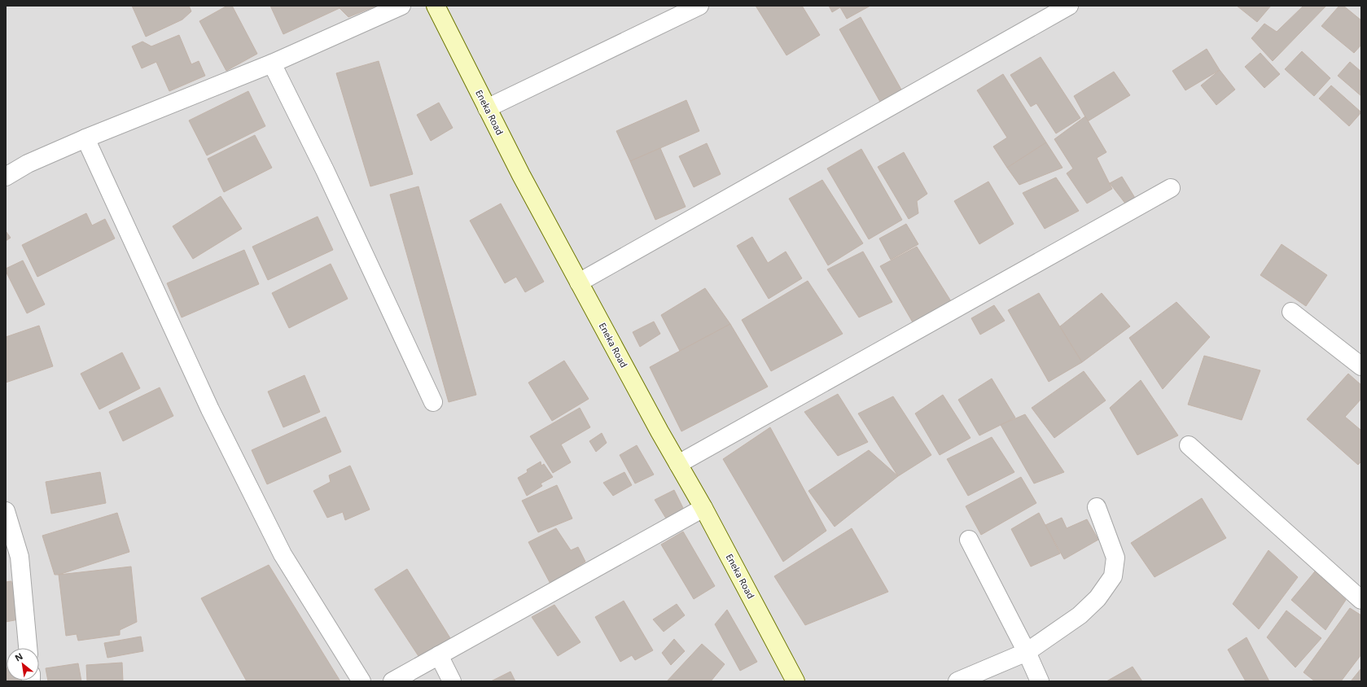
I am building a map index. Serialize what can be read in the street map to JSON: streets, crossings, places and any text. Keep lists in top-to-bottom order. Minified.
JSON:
{"streets":{"main road":["Eneka Road"]},"north":"top left"}
